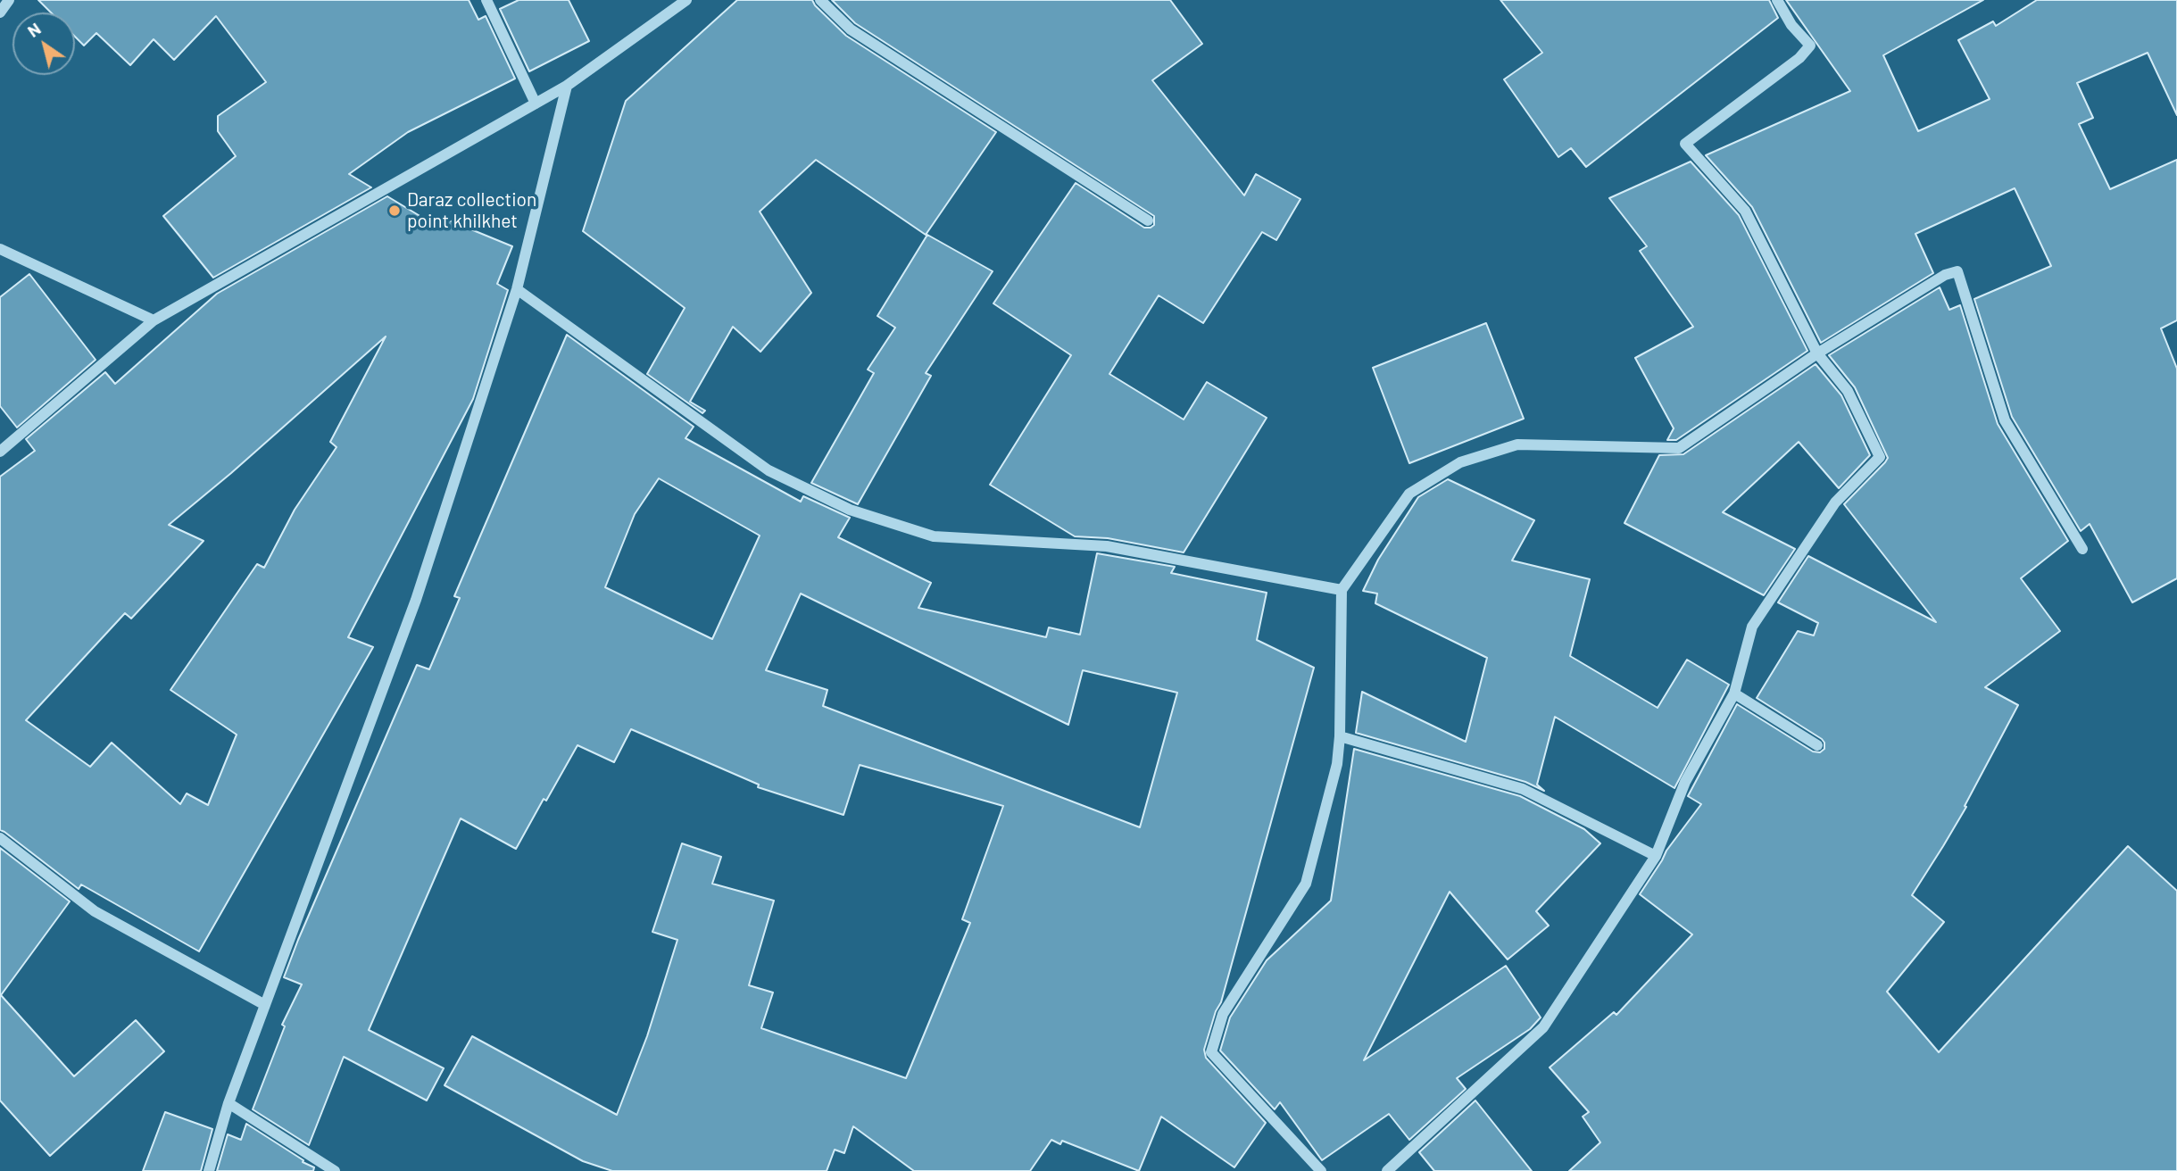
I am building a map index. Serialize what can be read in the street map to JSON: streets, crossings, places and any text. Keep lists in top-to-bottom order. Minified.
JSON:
{"places":["Daraz collection point khilkhet"],"north":"top left"}
